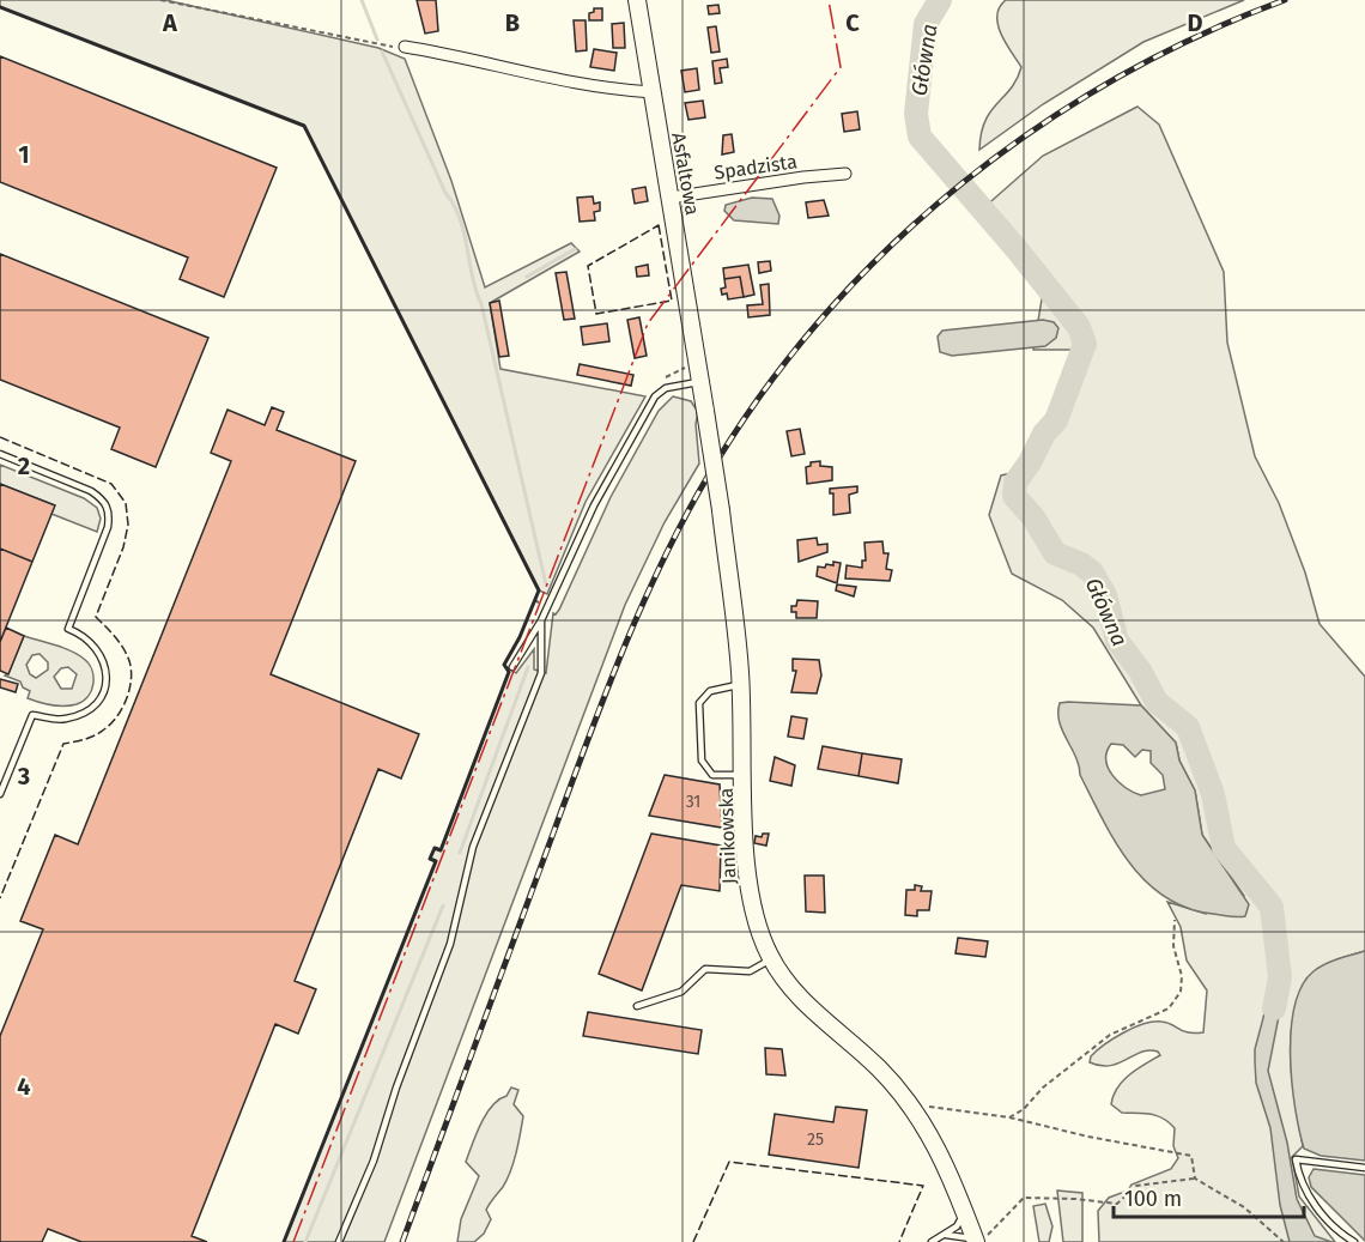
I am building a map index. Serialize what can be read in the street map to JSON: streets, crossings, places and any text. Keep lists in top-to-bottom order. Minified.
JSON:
{"streets":{"street":["Spadzista","Asfaltowa","Janikowska"]},"crossings":[["Spadzista","Asfaltowa"],["Asfaltowa","Janikowska"]],"water":["Główna"],"house_numbers":["31","25"],"scale_bar":"100 m","grid":{"columns":["A","B","C","D"],"rows":["1","2","3","4"]}}
